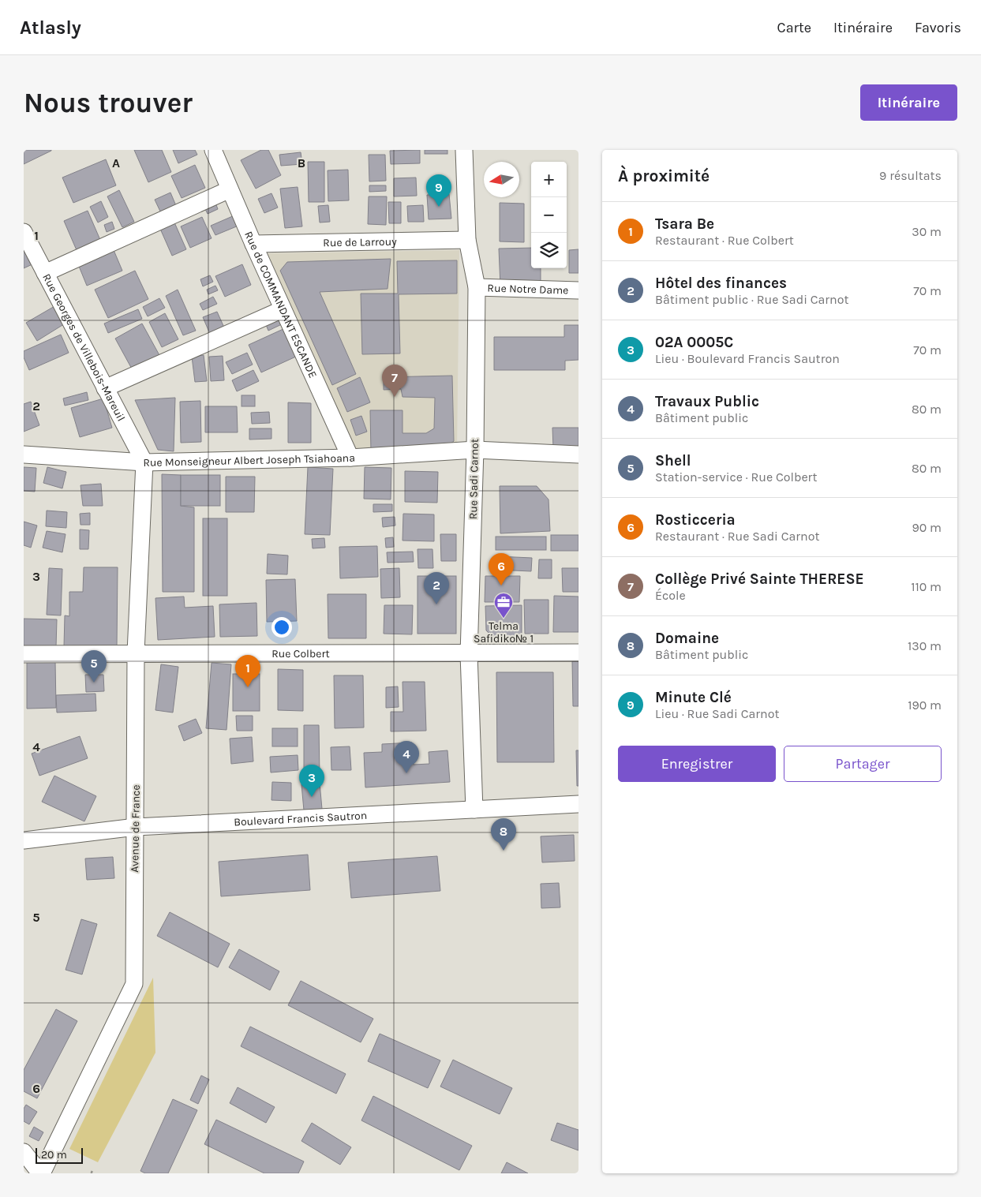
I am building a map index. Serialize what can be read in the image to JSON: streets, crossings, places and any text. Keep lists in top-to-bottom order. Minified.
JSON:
{"streets":{"street":["Rue de Larrouy","Rue Notre Dame","Rue de COMMANDANT ESCANDE","Rue Georges de Villebois-Mareuil","Rue Monseigneur Albert Joseph Tsiahoana","Rue Sadi Carnot","Rue Colbert","Boulevard Francis Sautron","Avenue de France"]},"crossings":[["Rue de Larrouy","Rue de COMMANDANT ESCANDE"],["Rue de Larrouy","Rue Sadi Carnot"],["Rue Notre Dame","Rue Sadi Carnot"],["Rue de COMMANDANT ESCANDE","Rue Monseigneur Albert Joseph Tsiahoana"],["Rue Georges de Villebois-Mareuil","Rue Monseigneur Albert Joseph Tsiahoana"],["Rue Georges de Villebois-Mareuil","Avenue de France"],["Rue Monseigneur Albert Joseph Tsiahoana","Rue Sadi Carnot"],["Rue Monseigneur Albert Joseph Tsiahoana","Avenue de France"],["Rue Sadi Carnot","Rue Colbert"],["Rue Sadi Carnot","Boulevard Francis Sautron"],["Rue Colbert","Avenue de France"],["Boulevard Francis Sautron","Avenue de France"]],"places":{"office":["Telma Safidiko№ 1"]},"scale_bar":"20 m","north":"left","page":{"header":"Atlasly","nav":["Carte","Itinéraire","Favoris"],"buttons":["Itinéraire",["Enregistrer","Partager"]],"title":"Nous trouver","heading":["À proximité","9 résultats"],"map_buttons":["+","−"],"pins":["9","7","6","2","5","1","4","3","8"],"list":[{"mark":"1","name":"Tsara Be","note":"Restaurant · Rue Colbert","value":"30 m"},{"mark":"2","name":"Hôtel des finances","note":"Bâtiment public · Rue Sadi Carnot","value":"70 m"},{"mark":"3","name":"02A 0005C","note":"Lieu · Boulevard Francis Sautron","value":"70 m"},{"mark":"4","name":"Travaux Public","note":"Bâtiment public","value":"80 m"},{"mark":"5","name":"Shell","note":"Station-service · Rue Colbert","value":"80 m"},{"mark":"6","name":"Rosticceria","note":"Restaurant · Rue Sadi Carnot","value":"90 m"},{"mark":"7","name":"Collège Privé Sainte THERESE","note":"École","value":"110 m"},{"mark":"8","name":"Domaine","note":"Bâtiment public","value":"130 m"},{"mark":"9","name":"Minute Clé","note":"Lieu · Rue Sadi Carnot","value":"190 m"}],"scale":"20 m"},"grid":{"columns":["A","B"],"rows":["1","2","3","4","5","6"]}}
